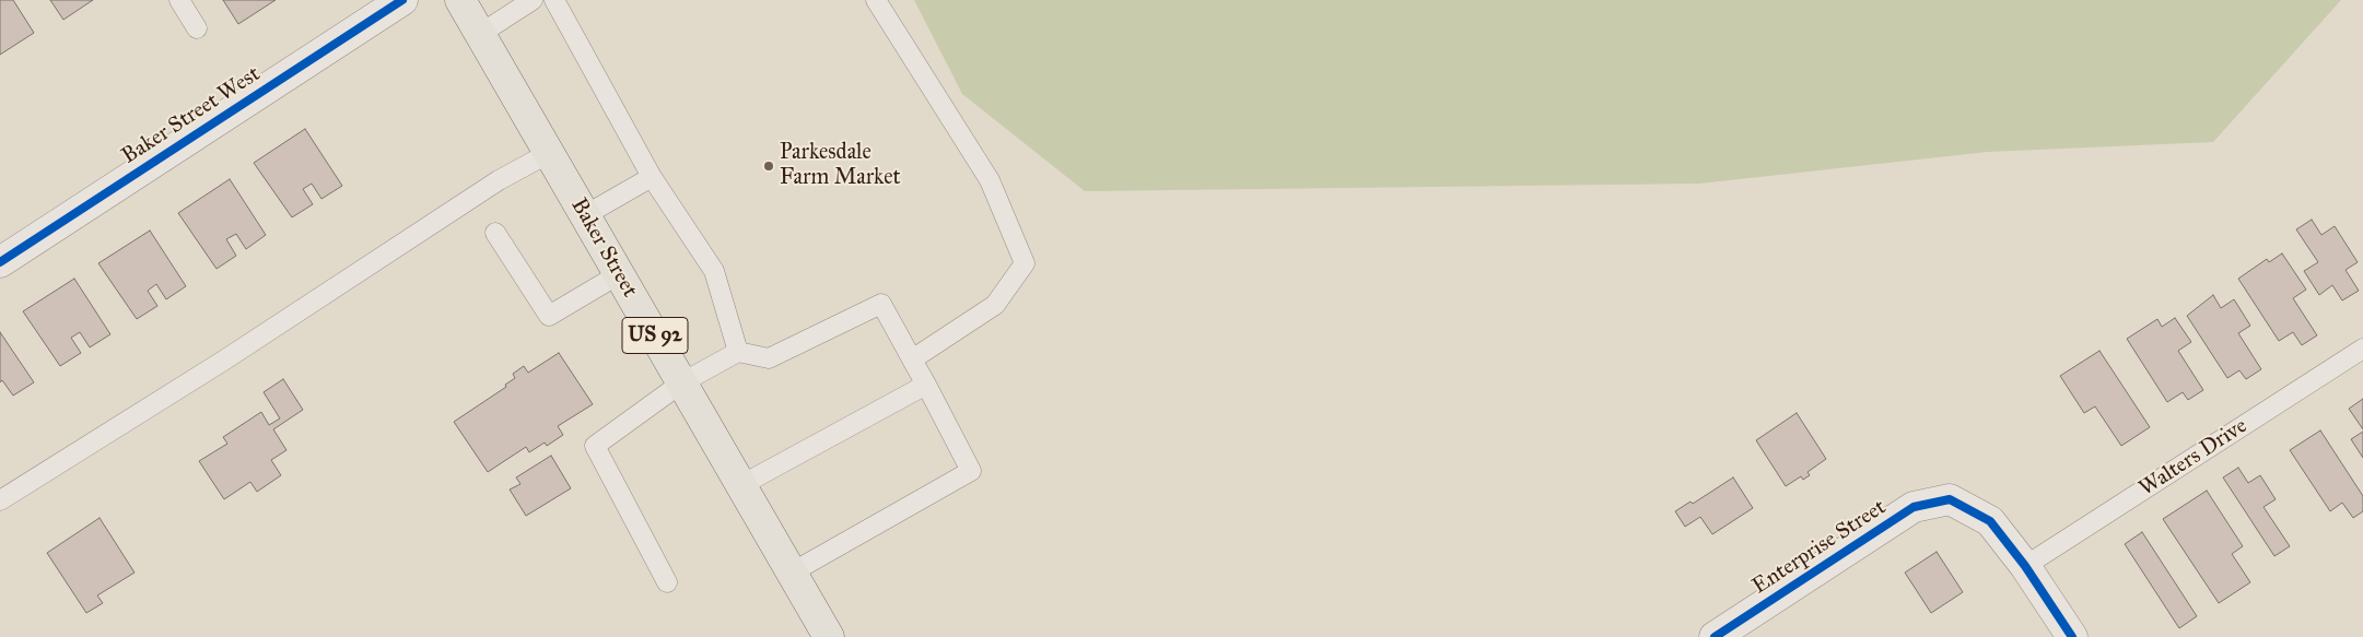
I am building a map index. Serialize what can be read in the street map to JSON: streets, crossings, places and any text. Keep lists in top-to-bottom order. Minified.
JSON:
{"streets":{"main road":["Baker Street","US 92"],"street":["Baker Street West","Enterprise Street"],"lane":["Walters Drive"]},"crossings":[["Walters Drive","Enterprise Street"]],"places":["Parkesdale Farm Market"]}
